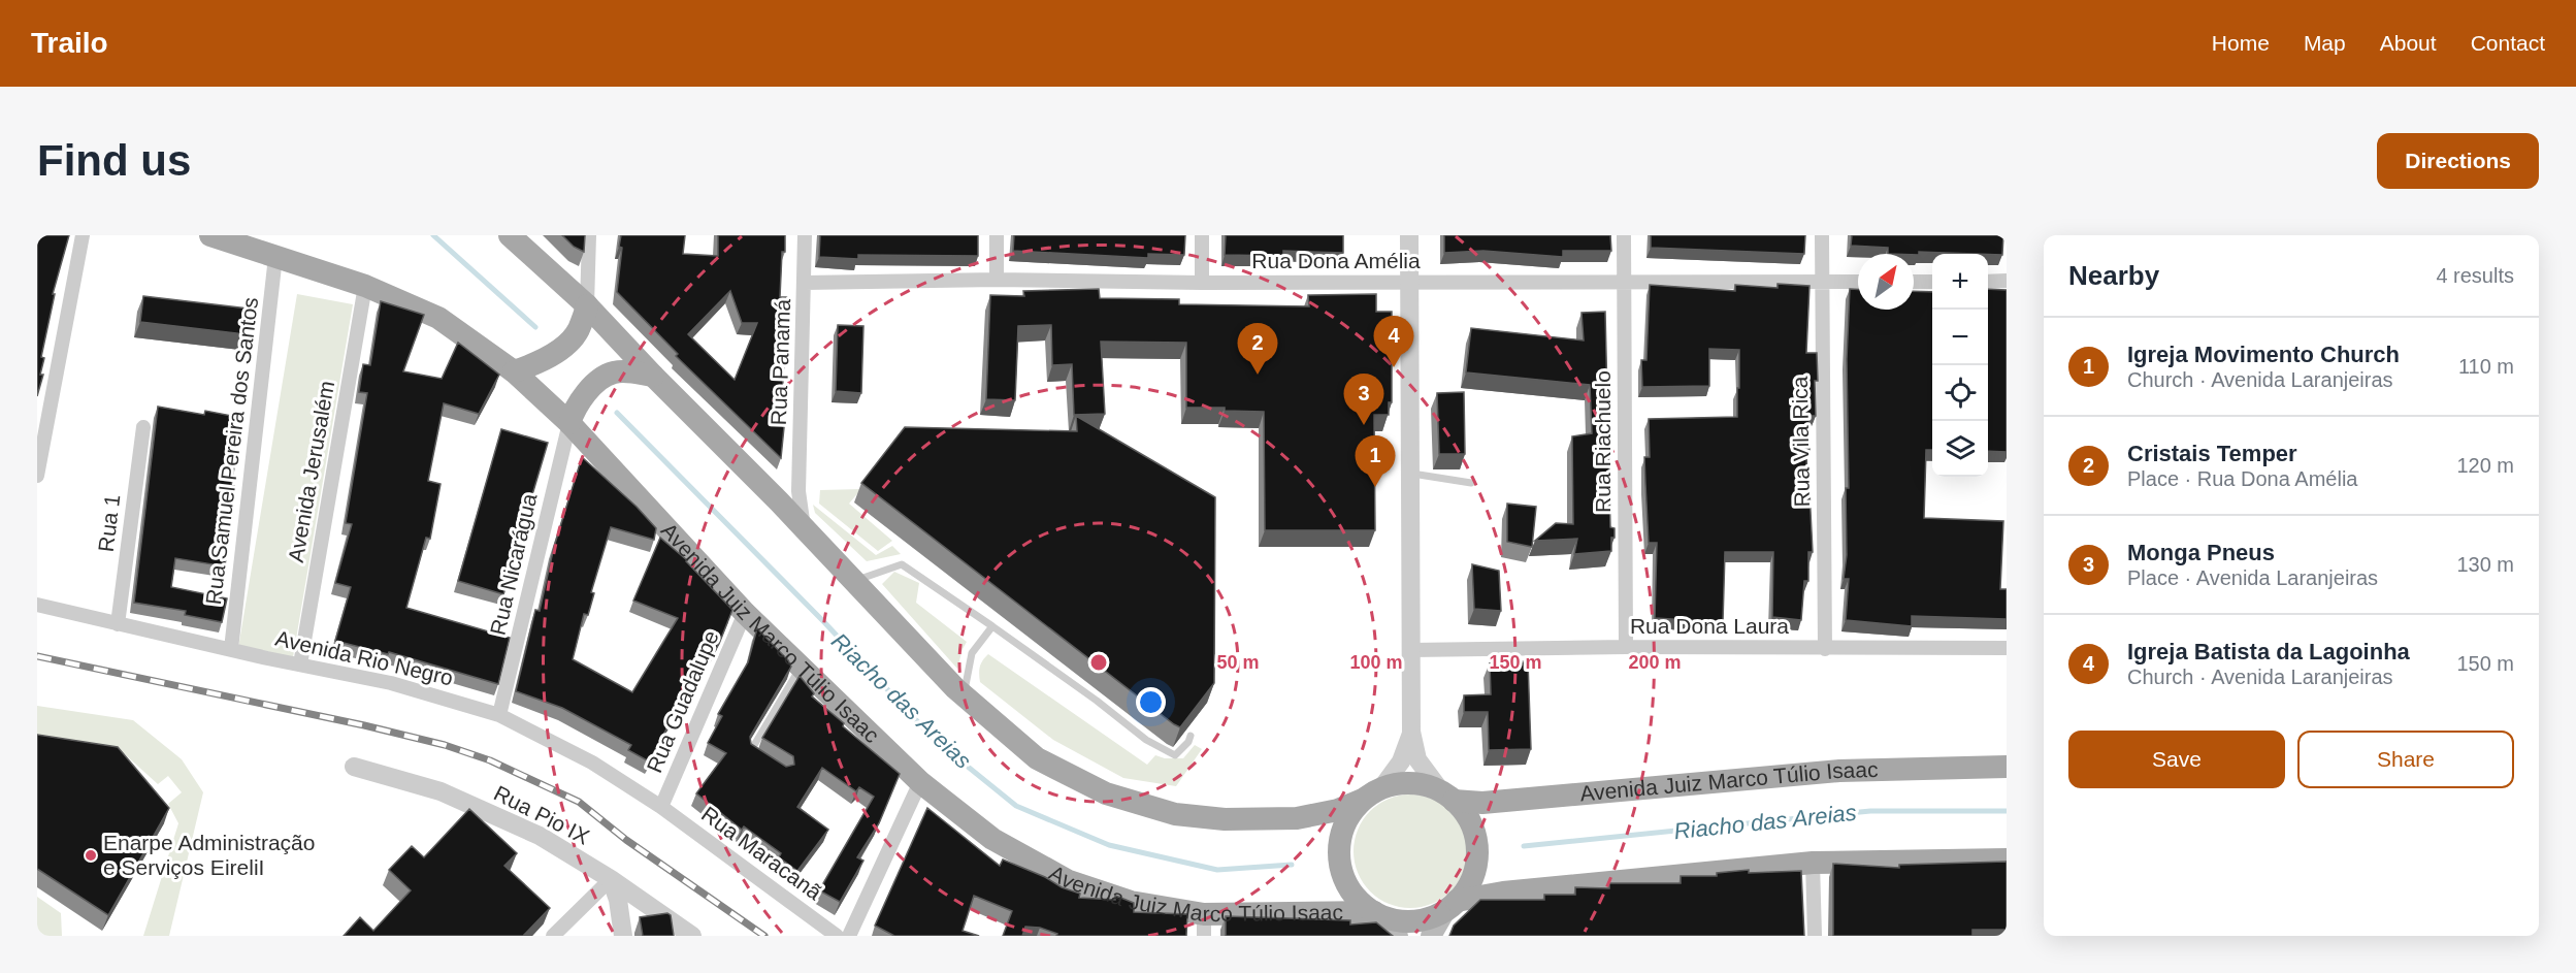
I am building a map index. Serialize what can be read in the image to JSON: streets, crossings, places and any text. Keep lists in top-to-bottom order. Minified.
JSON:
{"streets":{"main road":["Avenida Juiz Marco Túlio Isaac"],"street":["Rua Dona Amélia","Rua Panamá","Rua Riachuelo","Rua Vila Rica","Rua Samuel Pereira dos Santos","Avenida Jerusalém","Rua 1","Rua Nicarágua","Rua Dona Laura","Avenida Rio Negro","Rua Guadalupe","Rua Pio IX","Rua Maracanã"]},"crossings":[["Rua Dona Amélia","Rua Panamá"],["Rua Dona Amélia","Rua Riachuelo"],["Rua Dona Amélia","Rua Vila Rica"],["Rua Riachuelo","Rua Dona Laura"],["Rua Vila Rica","Rua Dona Laura"],["Rua Samuel Pereira dos Santos","Avenida Juiz Marco Túlio Isaac"],["Rua Samuel Pereira dos Santos","Avenida Rio Negro"],["Avenida Jerusalém","Avenida Juiz Marco Túlio Isaac"],["Avenida Jerusalém","Avenida Rio Negro"],["Rua 1","Avenida Rio Negro"],["Rua Nicarágua","Avenida Juiz Marco Túlio Isaac"],["Rua Nicarágua","Avenida Rio Negro"],["Avenida Juiz Marco Túlio Isaac","Rua Guadalupe"],["Avenida Rio Negro","Rua Guadalupe"],["Avenida Rio Negro","Rua Maracanã"],["Rua Guadalupe","Rua Maracanã"]],"water":["Riacho das Areias"],"places":["Enarpe Administração e Serviços EireliI"],"north":"top right","page":{"header":"Trailo","nav":["Home","Map","About","Contact"],"buttons":["Directions",["Save","Share"]],"title":"Find us","heading":["Nearby","4 results"],"map_buttons":["+","−"],"pins":["4","2","3","1"],"list":[{"mark":"1","name":"Igreja Movimento Church","note":"Church · Avenida Laranjeiras","value":"110 m"},{"mark":"2","name":"Cristais Temper","note":"Place · Rua Dona Amélia","value":"120 m"},{"mark":"3","name":"Monga Pneus","note":"Place · Avenida Laranjeiras","value":"130 m"},{"mark":"4","name":"Igreja Batista da Lagoinha","note":"Church · Avenida Laranjeiras","value":"150 m"}]},"rings":["50 m","100 m","150 m","200 m"]}
